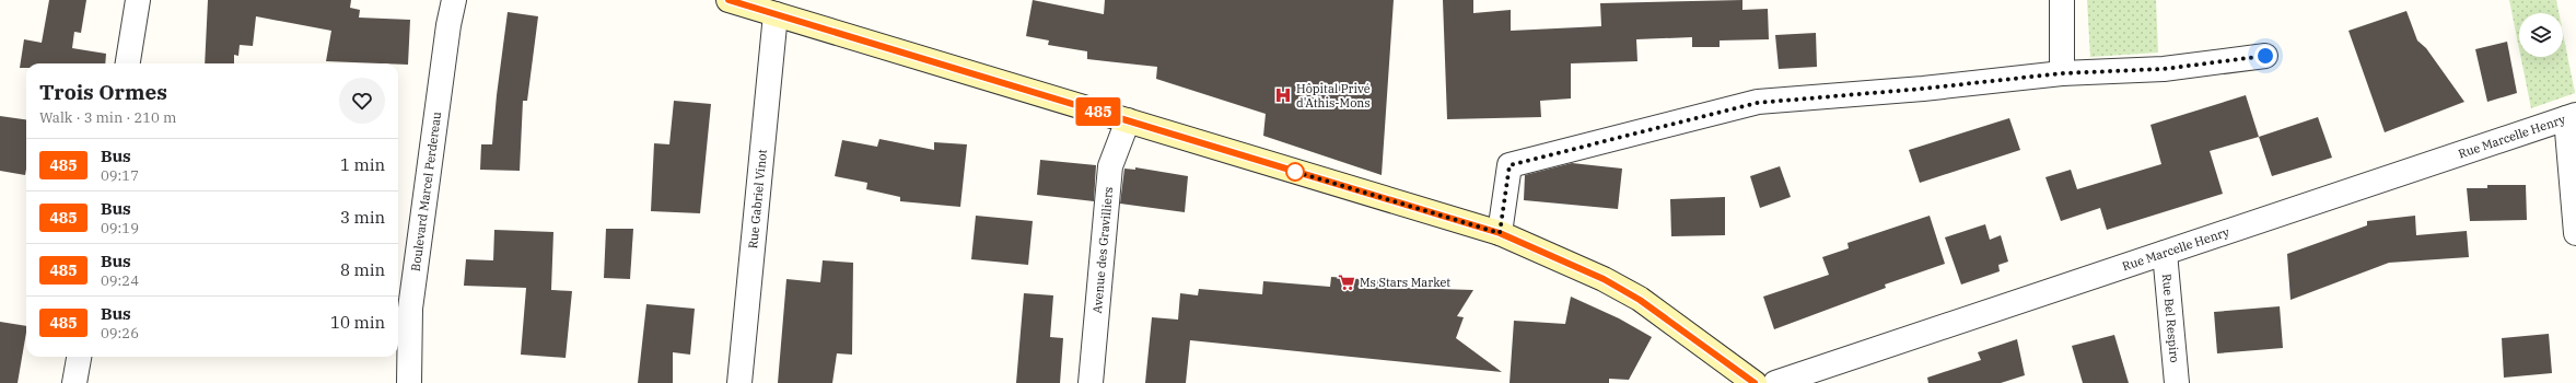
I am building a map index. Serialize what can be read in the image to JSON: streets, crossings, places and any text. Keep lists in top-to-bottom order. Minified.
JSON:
{"streets":{"street":["Rue Marcelle Henry","Boulevard Marcel Perdereau","Rue Gabriel Vinot","Avenue des Gravilliers","Rue Bel Respiro"]},"crossings":[["Rue Marcelle Henry","Rue Bel Respiro"]],"places":{"hospital":["Hôpital Privé d'Athis-Mons"],"supermarket":["Ms Stars Market"]},"lines":["bus line 485"],"page":{"on_map":"485","heading":["Trois Ormes","Walk · 3 min · 210 m"],"list":[{"mark":"485","name":"Bus","note":"09:17","value":"1 min"},{"mark":"485","name":"Bus","note":"09:19","value":"3 min"},{"mark":"485","name":"Bus","note":"09:24","value":"8 min"},{"mark":"485","name":"Bus","note":"09:26","value":"10 min"}]}}
